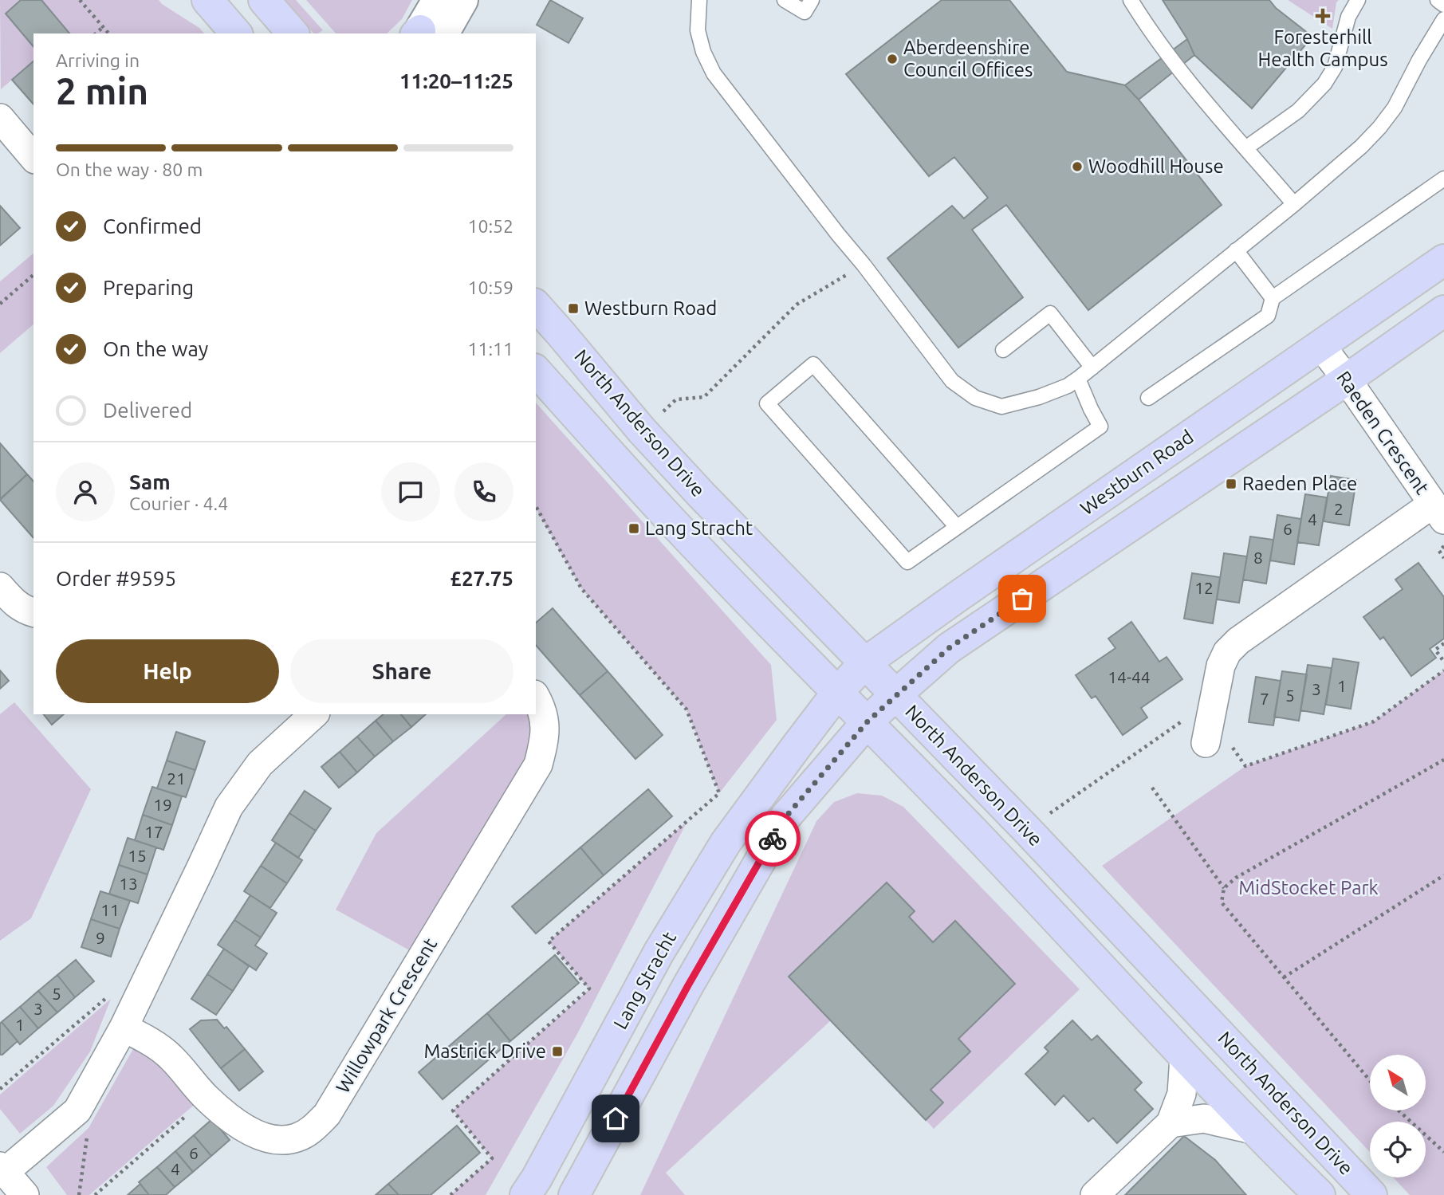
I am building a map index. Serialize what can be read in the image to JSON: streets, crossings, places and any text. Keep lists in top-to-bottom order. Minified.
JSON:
{"streets":{"main road":["North Anderson Drive","Westburn Road","Lang Stracht"],"street":["Raeden Crescent","Willowpark Crescent"]},"crossings":[["North Anderson Drive","Westburn Road"],["North Anderson Drive","Lang Stracht"],["Raeden Crescent","Westburn Road"],["Westburn Road","Lang Stracht"]],"parks":["MidStocket Park"],"places":{"health":["Foresterhill Health Campus"],"other":["Aberdeenshire Council Offices","Woodhill House"],"transit":["Westburn Road","Raeden Place","Lang Stracht","Mastrick Drive"]},"house_numbers":["2","4","6","8","12","14-44","1","3","5","7","21","19","17","15","13","11","9","5","3","1","6","4"],"north":"top left","page":{"heading":["2 min","Arriving in","11:20–11:25"],"panel":["Sam","Courier · 4.4","Order #9595","£27.75"],"bar":"On the way · 80 m","list":[["Confirmed","10:52"],["Preparing","10:59"],["On the way","11:11"],"Delivered"],"buttons":["Help","Share"]}}
